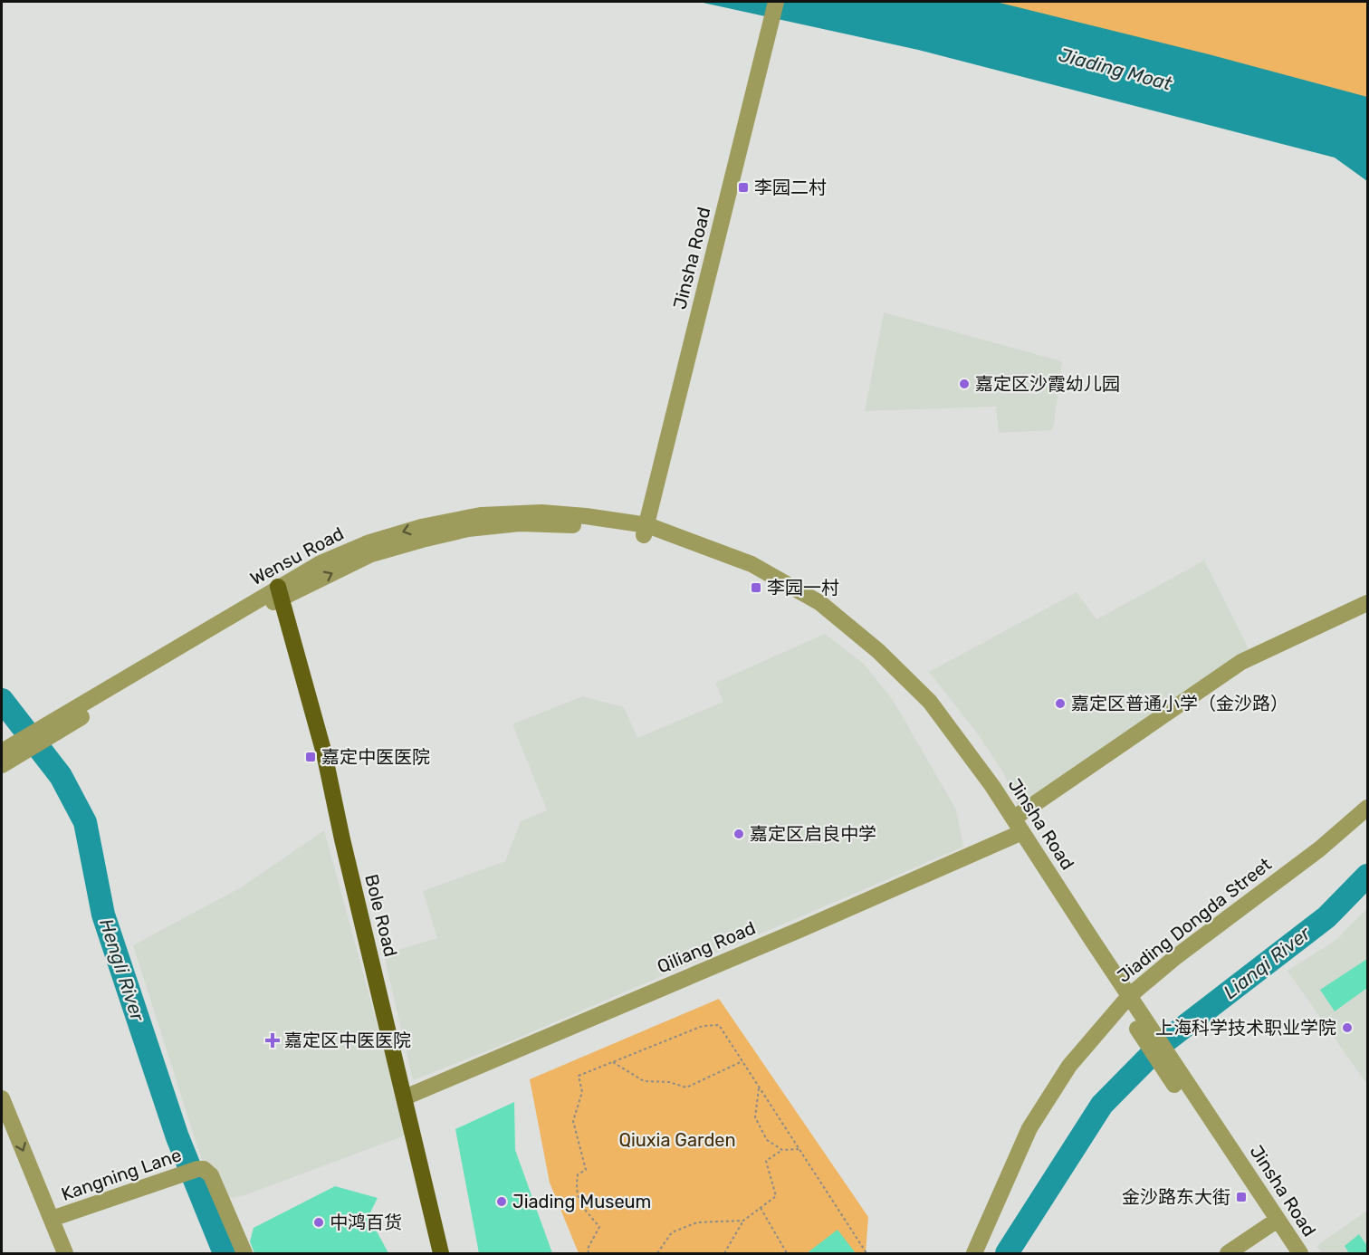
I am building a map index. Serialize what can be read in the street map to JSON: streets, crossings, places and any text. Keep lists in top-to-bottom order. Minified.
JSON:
{"streets":{"main road":["Bole Road"],"street":["Jinsha Road","Jiading Dongda Street","Qiliang Road","Kangning Lane"]},"crossings":[["Jinsha Road","Jiading Dongda Street"],["Jinsha Road","Qiliang Road"],["Bole Road","Qiliang Road"]],"water":["Jiading Moat","Lianqi River","Hengli River"],"parks":["Qiuxia Garden"],"places":{"transit":["李园二村","李园一村","嘉定中医医院","金沙路东大街"],"other":["嘉定区沙霞幼儿园","嘉定区普通小学（金沙路）","嘉定区启良中学","上海科学技术职业学院","Jiading Museum","中鸿百货"],"health":["嘉定区中医医院"]}}
